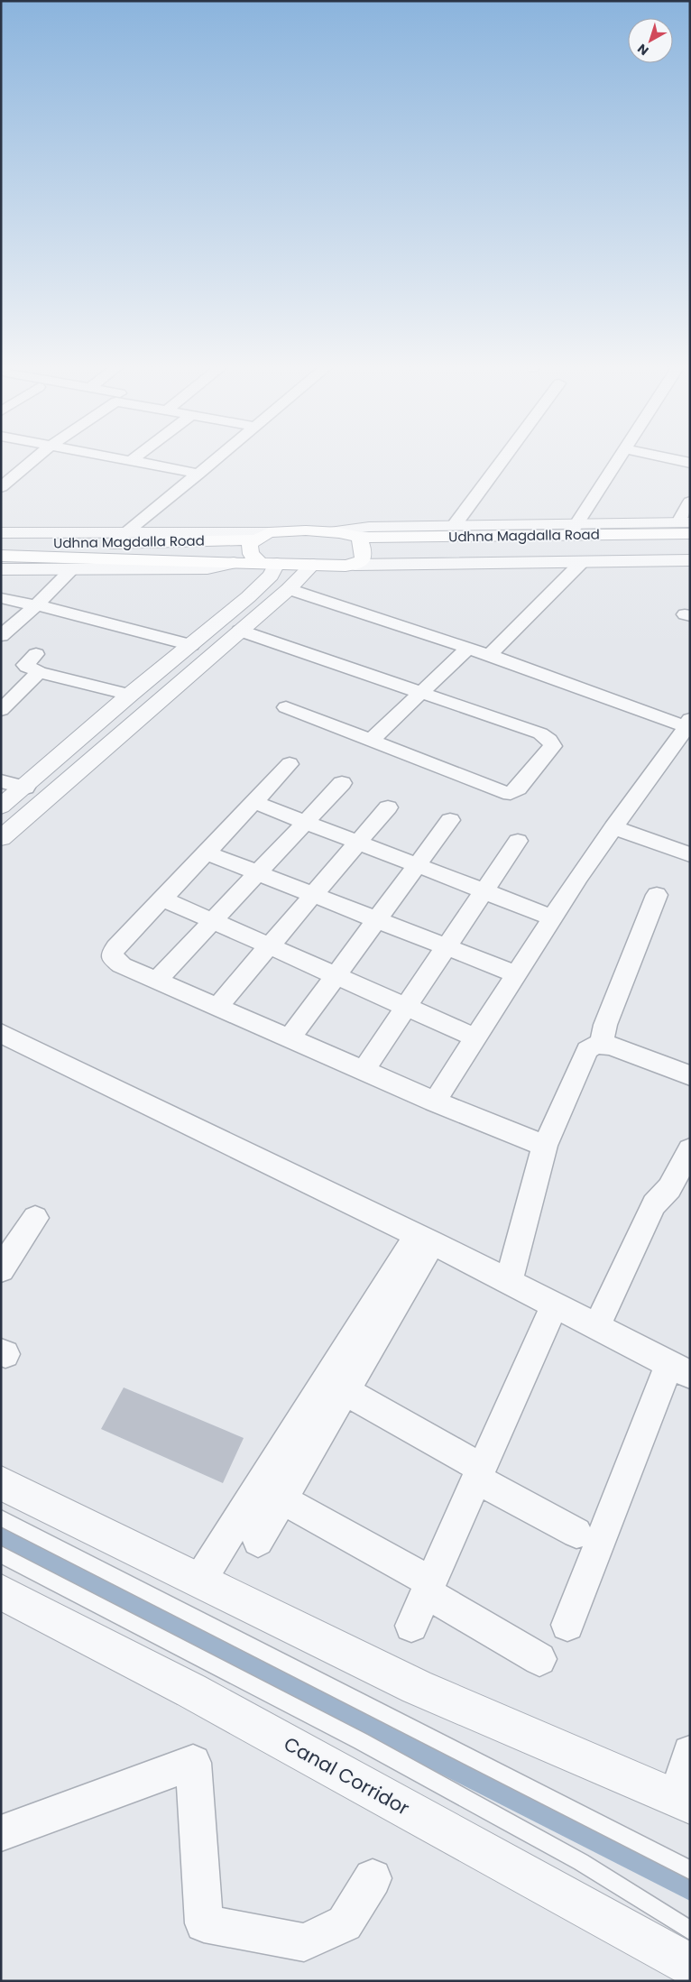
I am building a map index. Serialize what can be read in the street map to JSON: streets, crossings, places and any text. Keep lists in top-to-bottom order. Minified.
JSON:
{"streets":{"main road":["Udhna Magdalla Road"],"street":["Canal Corridor"]},"north":"bottom left"}
